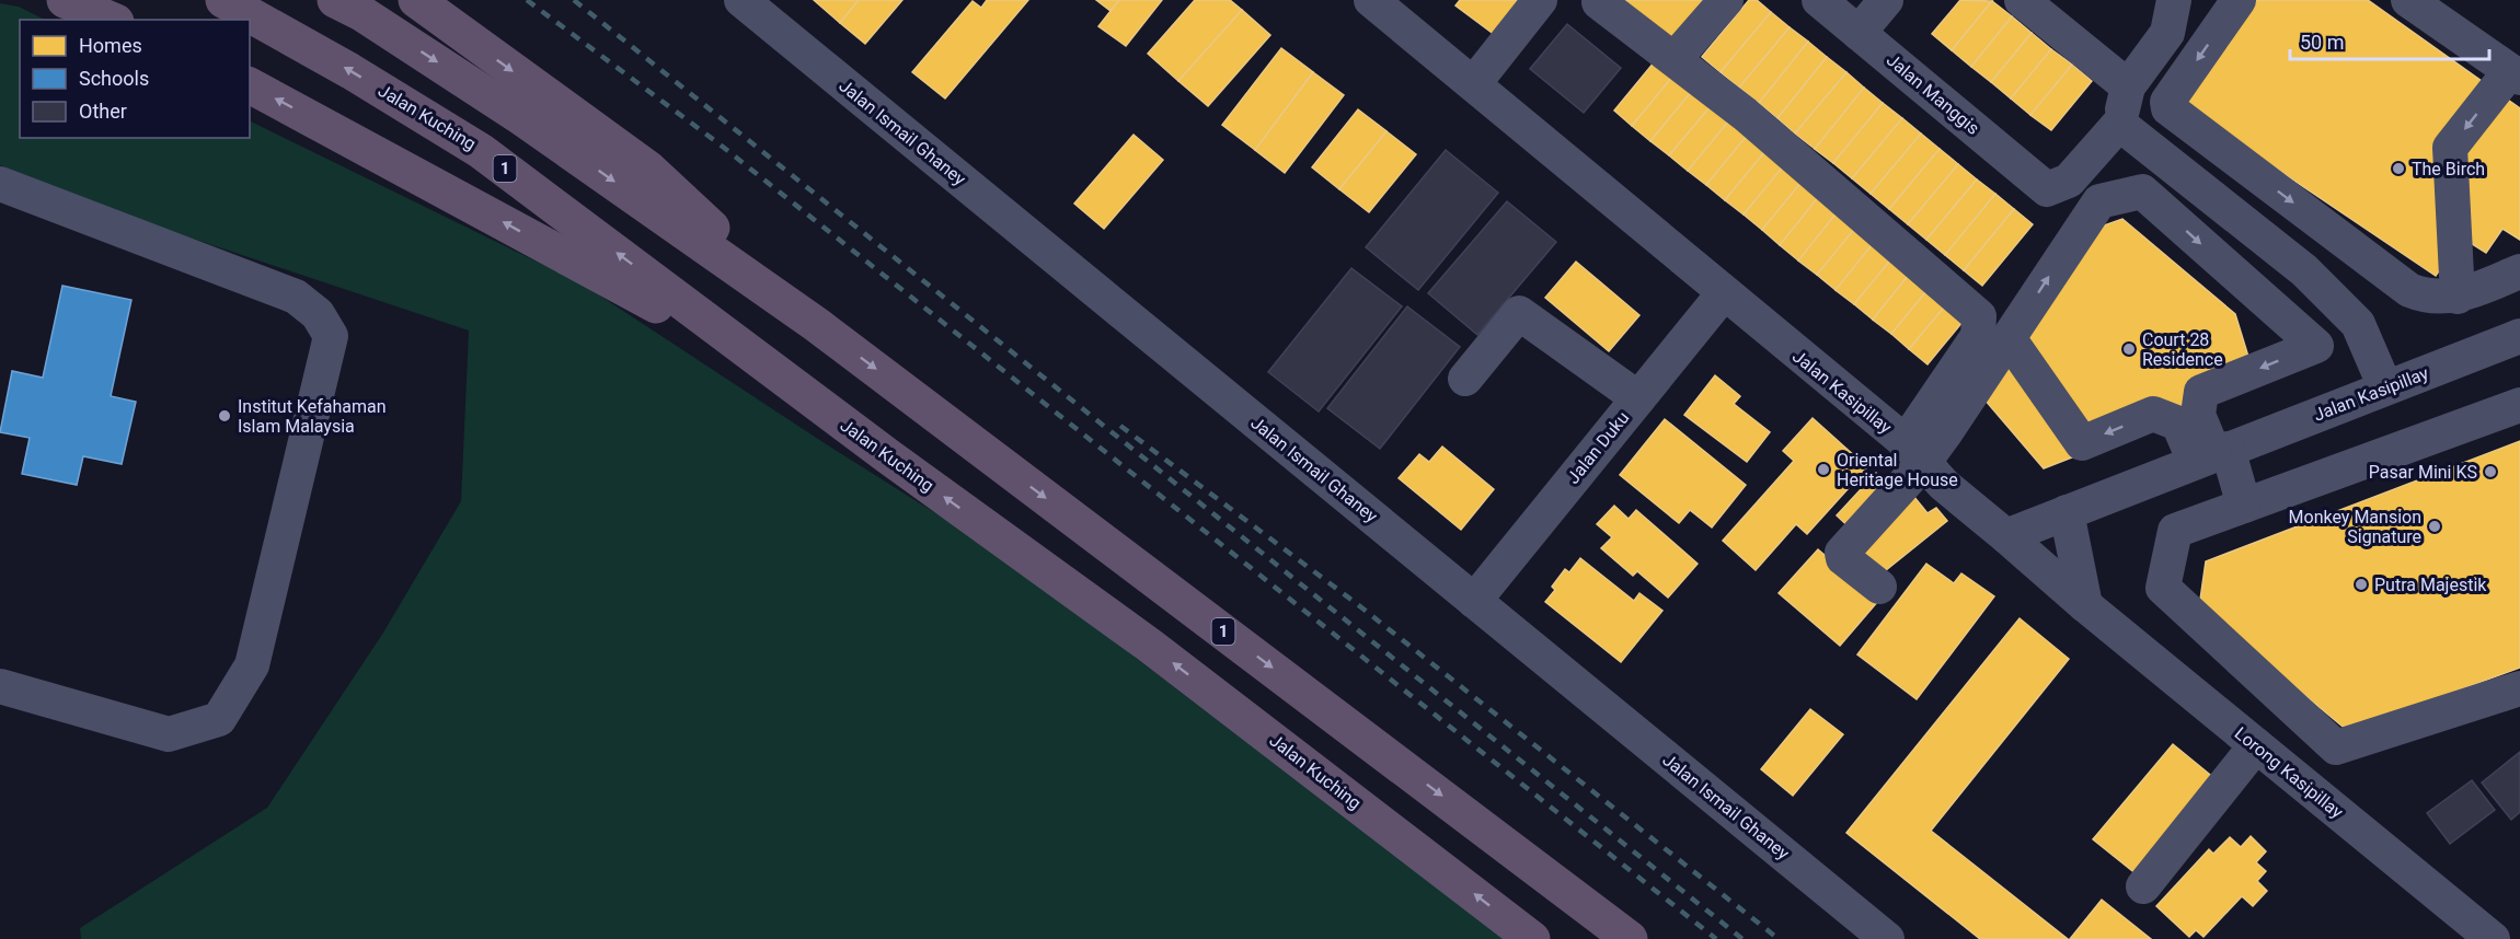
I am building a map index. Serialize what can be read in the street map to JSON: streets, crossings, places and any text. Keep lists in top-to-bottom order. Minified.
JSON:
{"streets":{"highway":["Jalan Kuching","1"],"street":["Jalan Manggis","Jalan Ismail Ghaney","Jalan Kasipillay","Jalan Duku","Lorong Kasipillay"]},"crossings":[["Jalan Ismail Ghaney","Jalan Duku"],["Jalan Kasipillay","Jalan Duku"],["Jalan Kasipillay","Lorong Kasipillay"]],"places":["The Birch","Court 28 Residence","Institut Kefahaman Islam Malaysia","Oriental Heritage House","Pasar Mini KS","Monkey Mansion Signature","Putra Majestik"],"legend":["Homes","Schools","Other"],"scale_bar":"50 m"}
